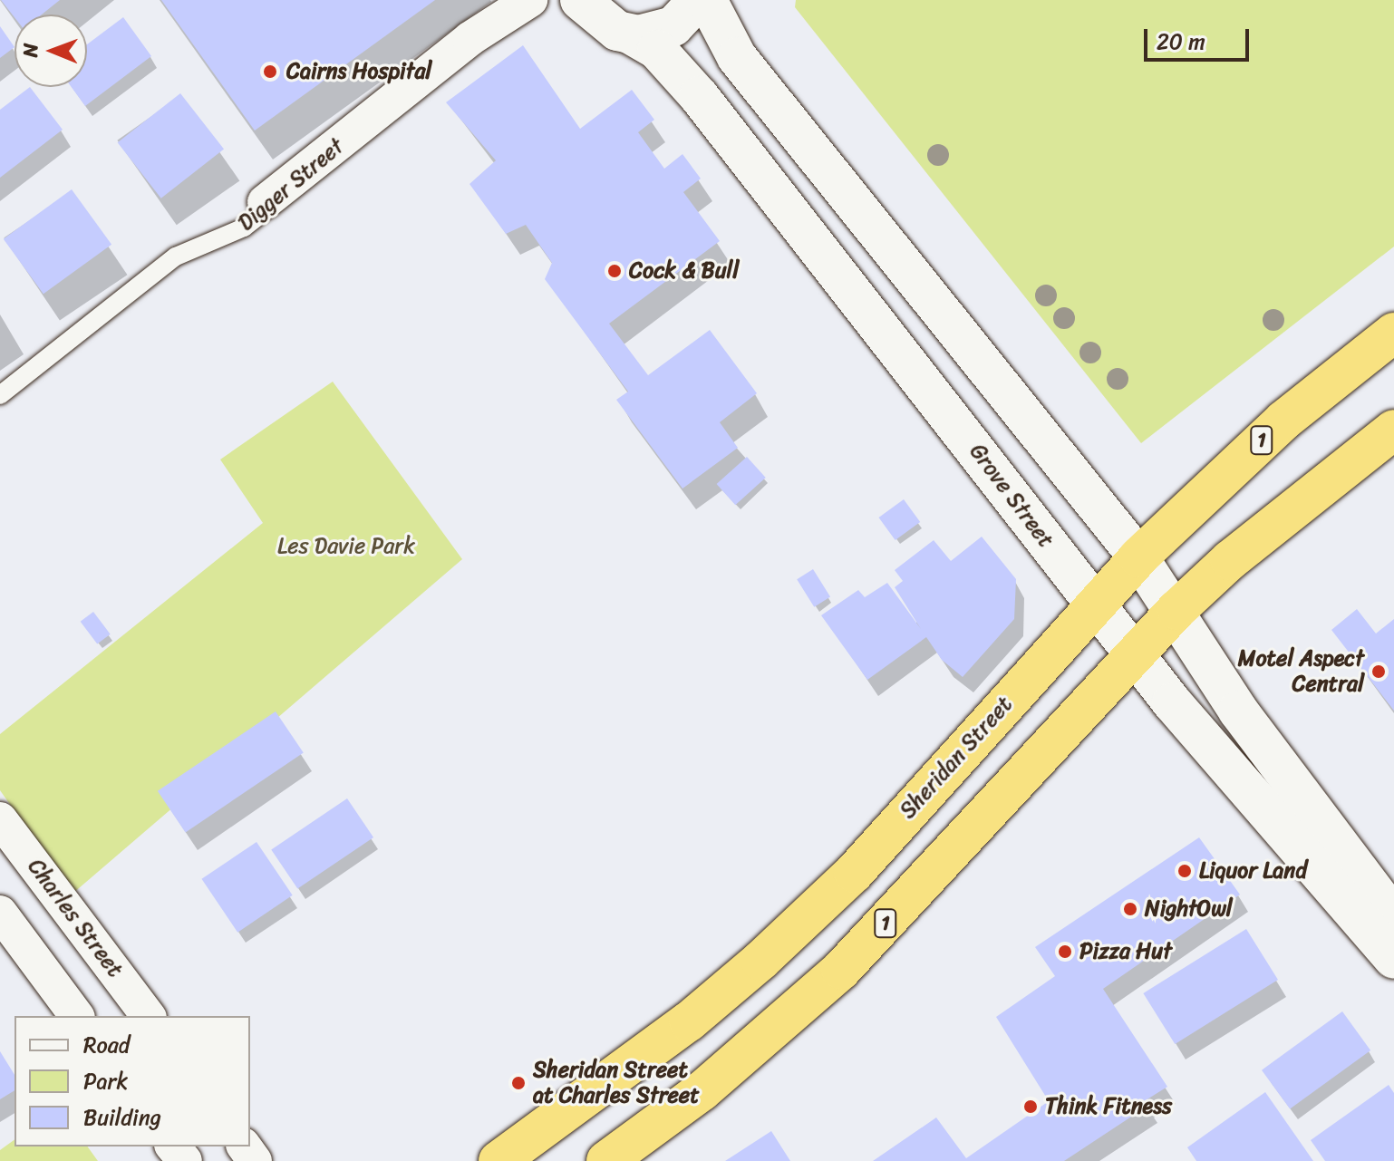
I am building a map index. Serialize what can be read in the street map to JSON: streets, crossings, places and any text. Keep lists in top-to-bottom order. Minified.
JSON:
{"streets":{"highway":["1","Sheridan Street"],"street":["Digger Street","Grove Street","Charles Street"]},"crossings":[["1","Grove Street"],["Grove Street","Sheridan Street"]],"parks":["Les Davie Park"],"places":["Cairns Hospital","Cock & Bull","Motel Aspect Central","Liquor Land","NightOwl","Pizza Hut","Sheridan Street at Charles Street","Think Fitness"],"legend":["Road","Park","Building"],"scale_bar":"20 m","north":"left"}
